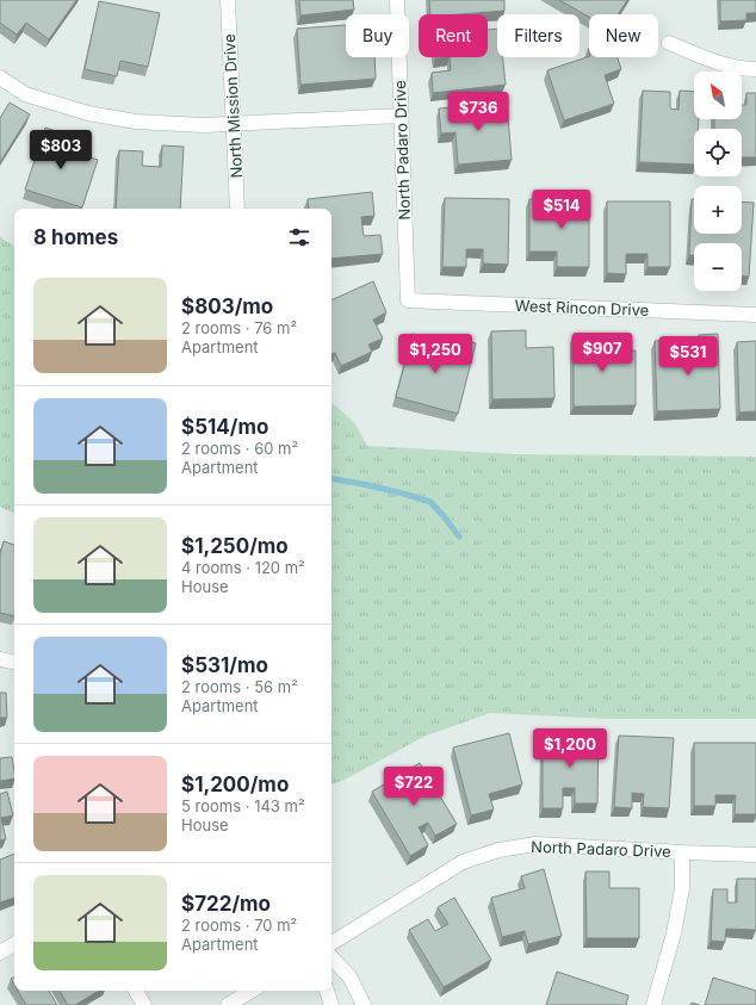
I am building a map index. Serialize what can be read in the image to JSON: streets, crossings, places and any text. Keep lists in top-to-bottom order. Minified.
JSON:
{"streets":{"street":["North Mission Drive","North Padaro Drive","West Rincon Drive"]},"crossings":[["North Padaro Drive","West Rincon Drive"]],"north":"top left","page":{"chip":["Buy","Rent","Filters","New"],"map_buttons":["+","−"],"price":["$736","$803","$514","$907","$1,250","$531","$1,200","$722"],"heading":"8 homes","list":[{"name":"$803/mo","note":"2 rooms · 76 m² · Apartment"},{"name":"$514/mo","note":"2 rooms · 60 m² · Apartment"},{"name":"$1,250/mo","note":"4 rooms · 120 m² · House"},{"name":"$531/mo","note":"2 rooms · 56 m² · Apartment"},{"name":"$1,200/mo","note":"5 rooms · 143 m² · House"},{"name":"$722/mo","note":"2 rooms · 70 m² · Apartment"}]}}
